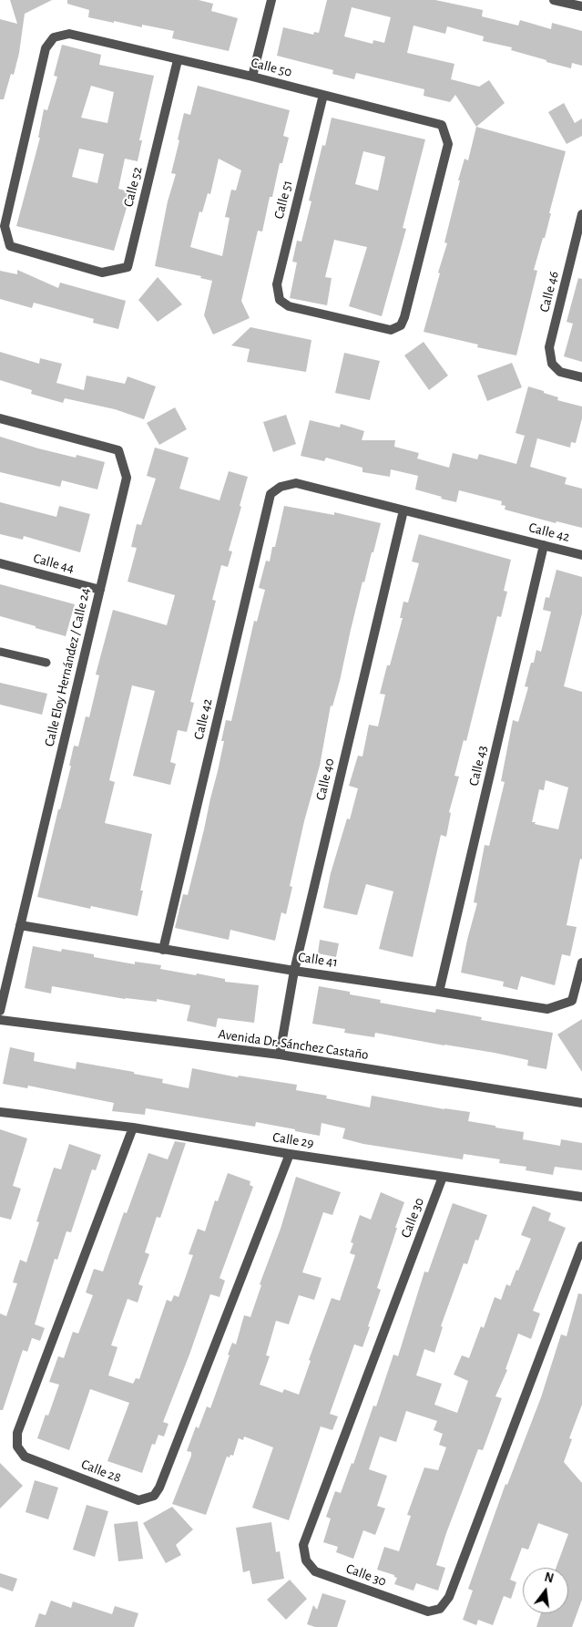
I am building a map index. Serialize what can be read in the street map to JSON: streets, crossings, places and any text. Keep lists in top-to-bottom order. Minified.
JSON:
{"streets":{"street":["Calle 50","Calle 52","Calle 51","Calle 46","Calle 42","Calle 44","Calle Eloy Hernández / Calle 24","Calle 43","Calle 40","Calle 41","Avenida Dr. Sánchez Castaño","Calle 29","Calle 30","Calle 28"]},"crossings":[["Calle 50","Calle 52"],["Calle 50","Calle 51"],["Calle 42","Calle 43"],["Calle 42","Calle 40"],["Calle 42","Calle 41"],["Calle 44","Calle Eloy Hernández / Calle 24"],["Calle Eloy Hernández / Calle 24","Calle 41"],["Calle 43","Calle 41"],["Calle 40","Calle 41"],["Calle 40","Avenida Dr. Sánchez Castaño"],["Calle 29","Calle 30"],["Calle 29","Calle 28"]],"north":"top"}
